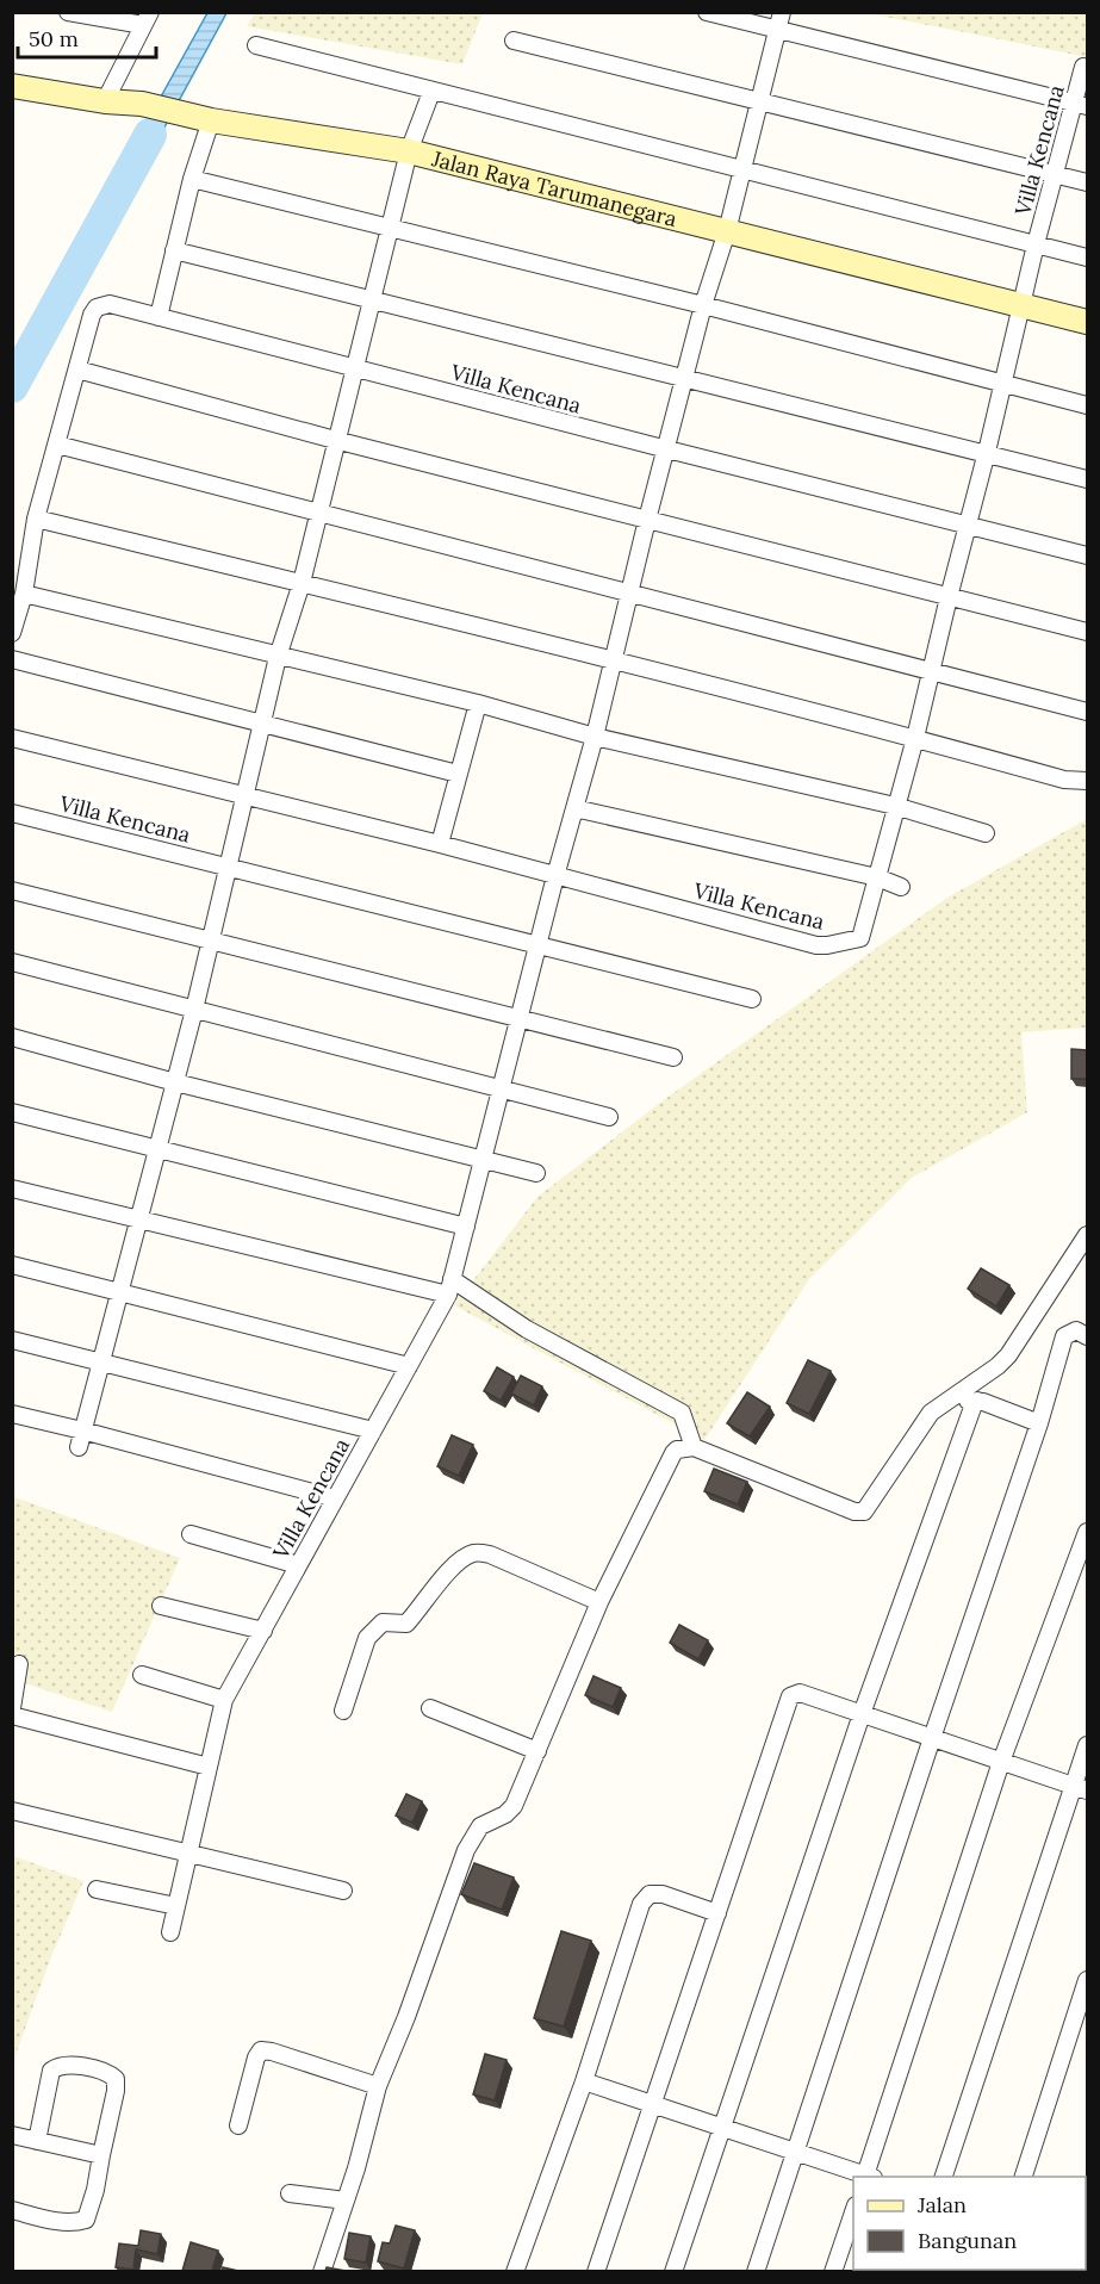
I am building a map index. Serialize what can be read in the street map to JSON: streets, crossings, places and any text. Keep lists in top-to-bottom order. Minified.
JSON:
{"streets":{"street":["Villa Kencana","Jalan Raya Tarumanegara"]},"crossings":[["Villa Kencana","Jalan Raya Tarumanegara"]],"legend":["Jalan","Bangunan"],"scale_bar":"50 m"}
